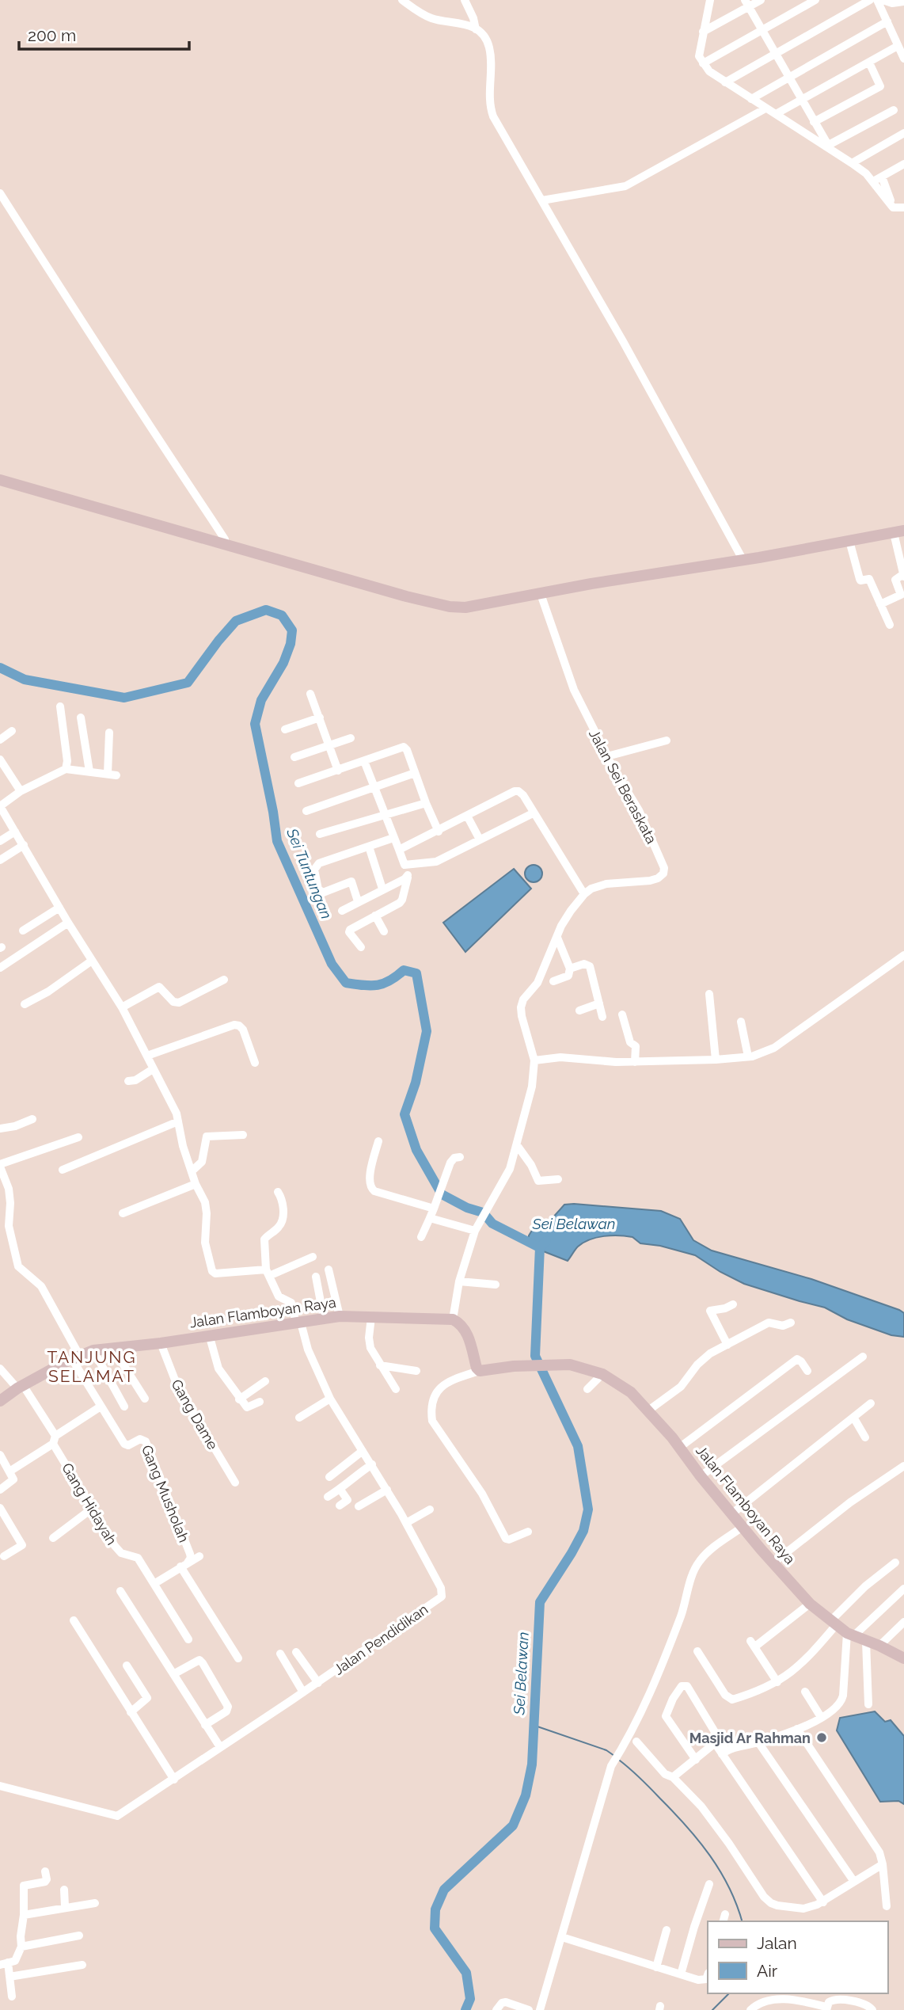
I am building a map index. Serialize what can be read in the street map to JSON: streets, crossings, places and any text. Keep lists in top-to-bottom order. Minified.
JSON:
{"streets":{"main road":["Jalan Flamboyan Raya"],"street":["Jalan Sei Beraskata","Gang Dame","Gang Musholah","Gang Hidayah","Jalan Pendidikan"]},"crossings":[["Jalan Sei Beraskata","Jalan Flamboyan Raya"],["Jalan Flamboyan Raya","Gang Dame"],["Jalan Flamboyan Raya","Gang Musholah"],["Jalan Flamboyan Raya","Gang Hidayah"],["Jalan Flamboyan Raya","Jalan Pendidikan"]],"districts":["TANJUNG SELAMAT"],"water":["Sei Tuntungan","Sei Belawan"],"places":["Masjid Ar Rahman"],"legend":["Jalan","Air"],"scale_bar":"200 m"}
